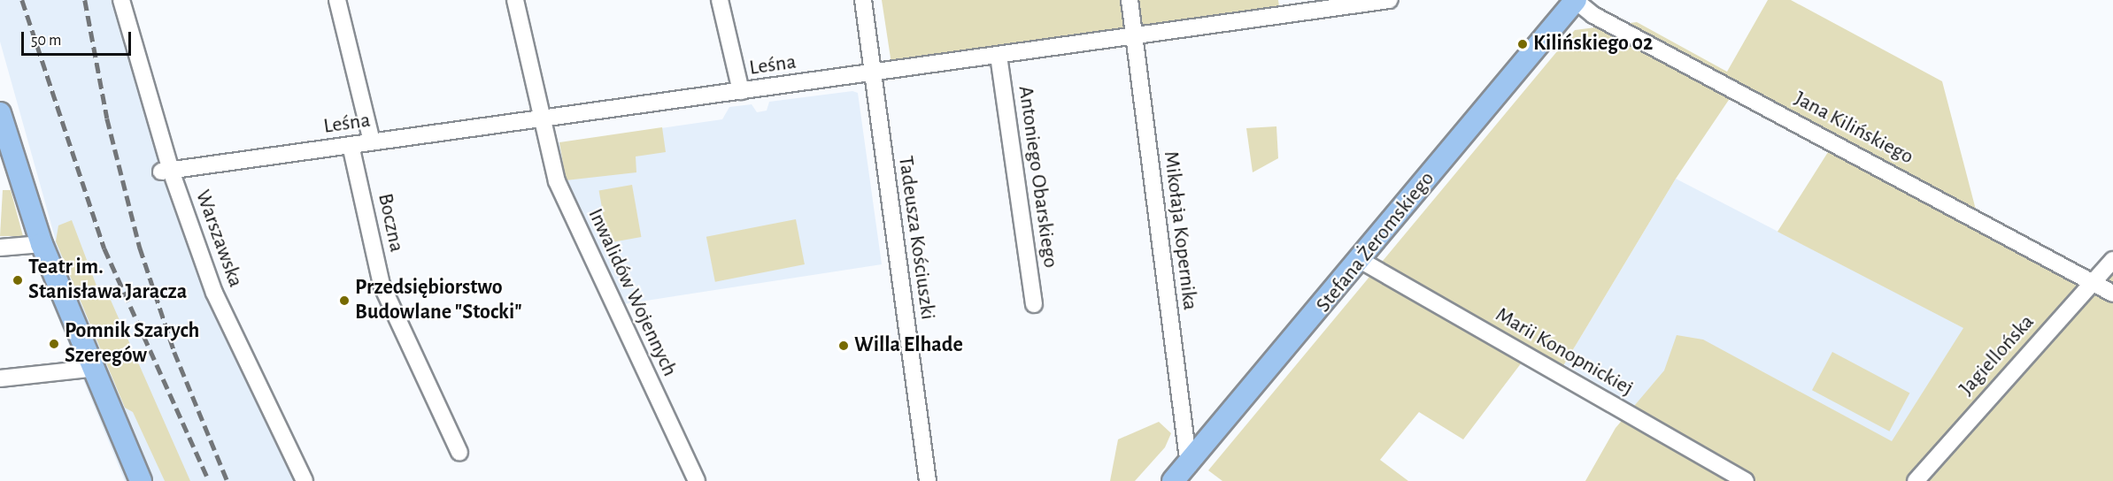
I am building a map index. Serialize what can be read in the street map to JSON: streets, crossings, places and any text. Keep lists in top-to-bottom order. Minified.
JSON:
{"streets":{"main road":["Stefana Żeromskiego"],"street":["Leśna","Jana Kilińskiego","Antoniego Obarskiego","Boczna","Mikołaja Kopernika","Tadeusza Kościuszki","Warszawska","Inwalidów Wojennych","Marii Konopnickiej","Jagiellońska"]},"crossings":[["Leśna","Antoniego Obarskiego"],["Leśna","Boczna"],["Leśna","Mikołaja Kopernika"],["Leśna","Tadeusza Kościuszki"],["Leśna","Warszawska"],["Leśna","Inwalidów Wojennych"],["Jana Kilińskiego","Stefana Żeromskiego"],["Jana Kilińskiego","Jagiellońska"],["Mikołaja Kopernika","Stefana Żeromskiego"],["Stefana Żeromskiego","Marii Konopnickiej"]],"places":["Kilińskiego 02","Teatr im. Stanisława Jaracza","Przedsiębiorstwo Budowlane \"Stocki\"","Pomnik Szarych Szeregów","Willa Elhade"],"scale_bar":"50 m"}
